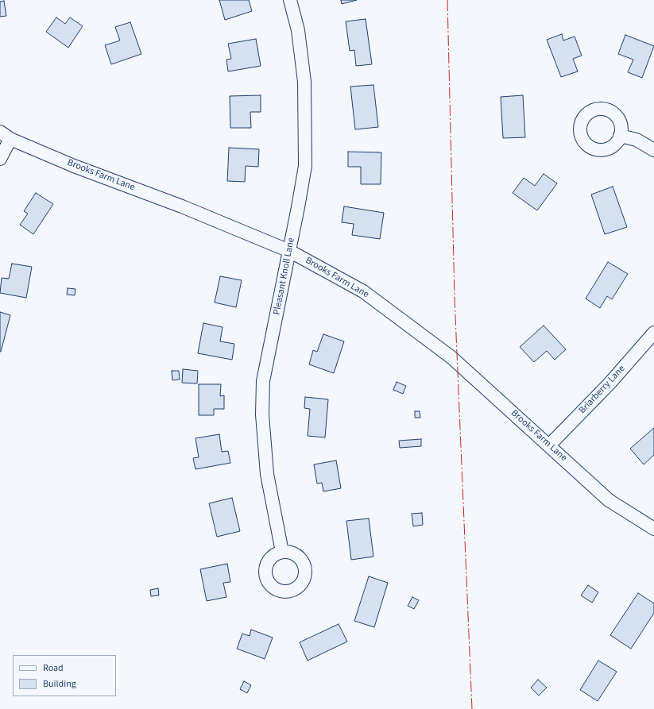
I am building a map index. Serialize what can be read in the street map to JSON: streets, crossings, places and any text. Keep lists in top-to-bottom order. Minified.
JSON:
{"streets":{"street":["Brooks Farm Lane","Pleasant Knoll Lane","Briarberry Lane"]},"crossings":[["Brooks Farm Lane","Pleasant Knoll Lane"],["Brooks Farm Lane","Briarberry Lane"]],"legend":["Road","Building"]}
